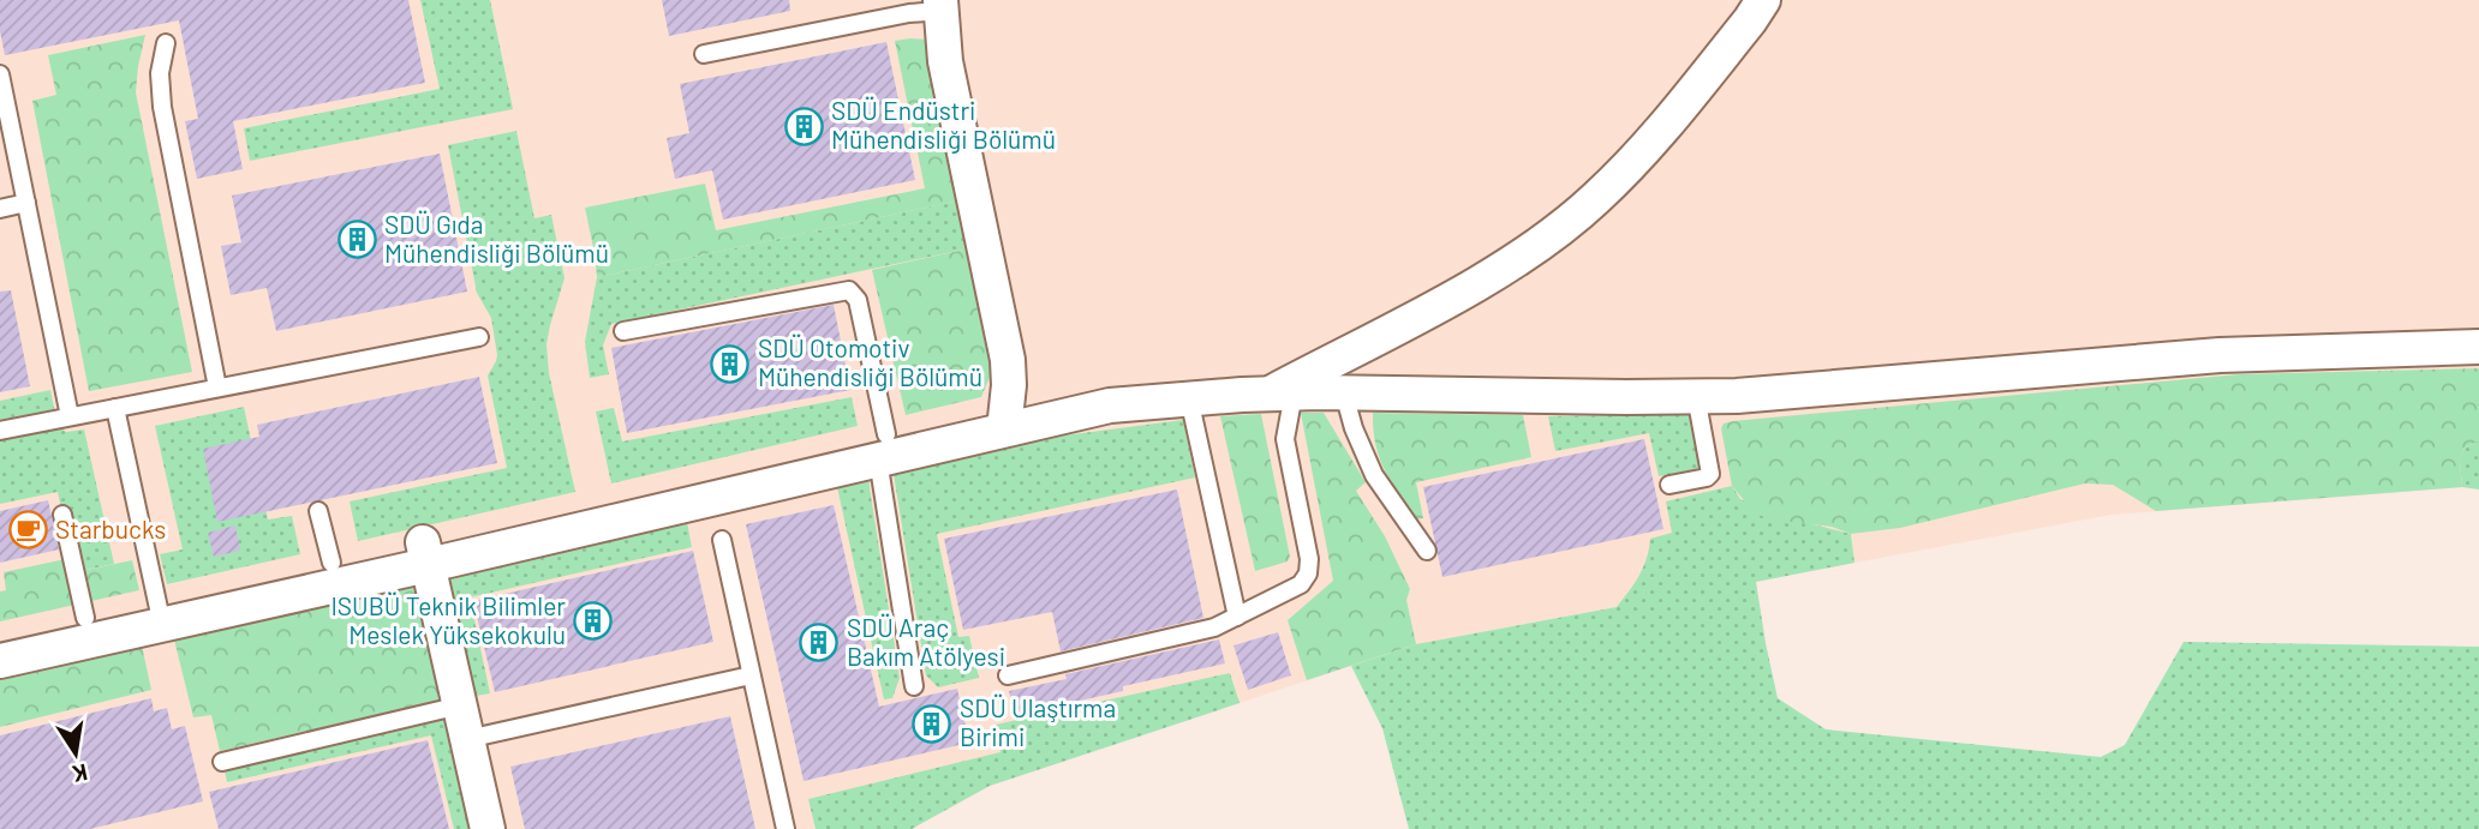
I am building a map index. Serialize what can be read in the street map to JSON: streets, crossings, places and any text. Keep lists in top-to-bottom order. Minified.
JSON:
{"places":{"building":["SDÜ Endüstri Mühendisliği Bölümü","SDÜ Gıda Mühendisliği Bölümü","SDÜ Otomotiv Mühendisliği Bölümü","ISUBÜ Teknik Bilimler Meslek Yüksekokulu","SDÜ Araç Bakım Atölyesi","SDÜ Ulaştırma Birimi"],"cafe":["Starbucks"]},"north":"bottom"}
